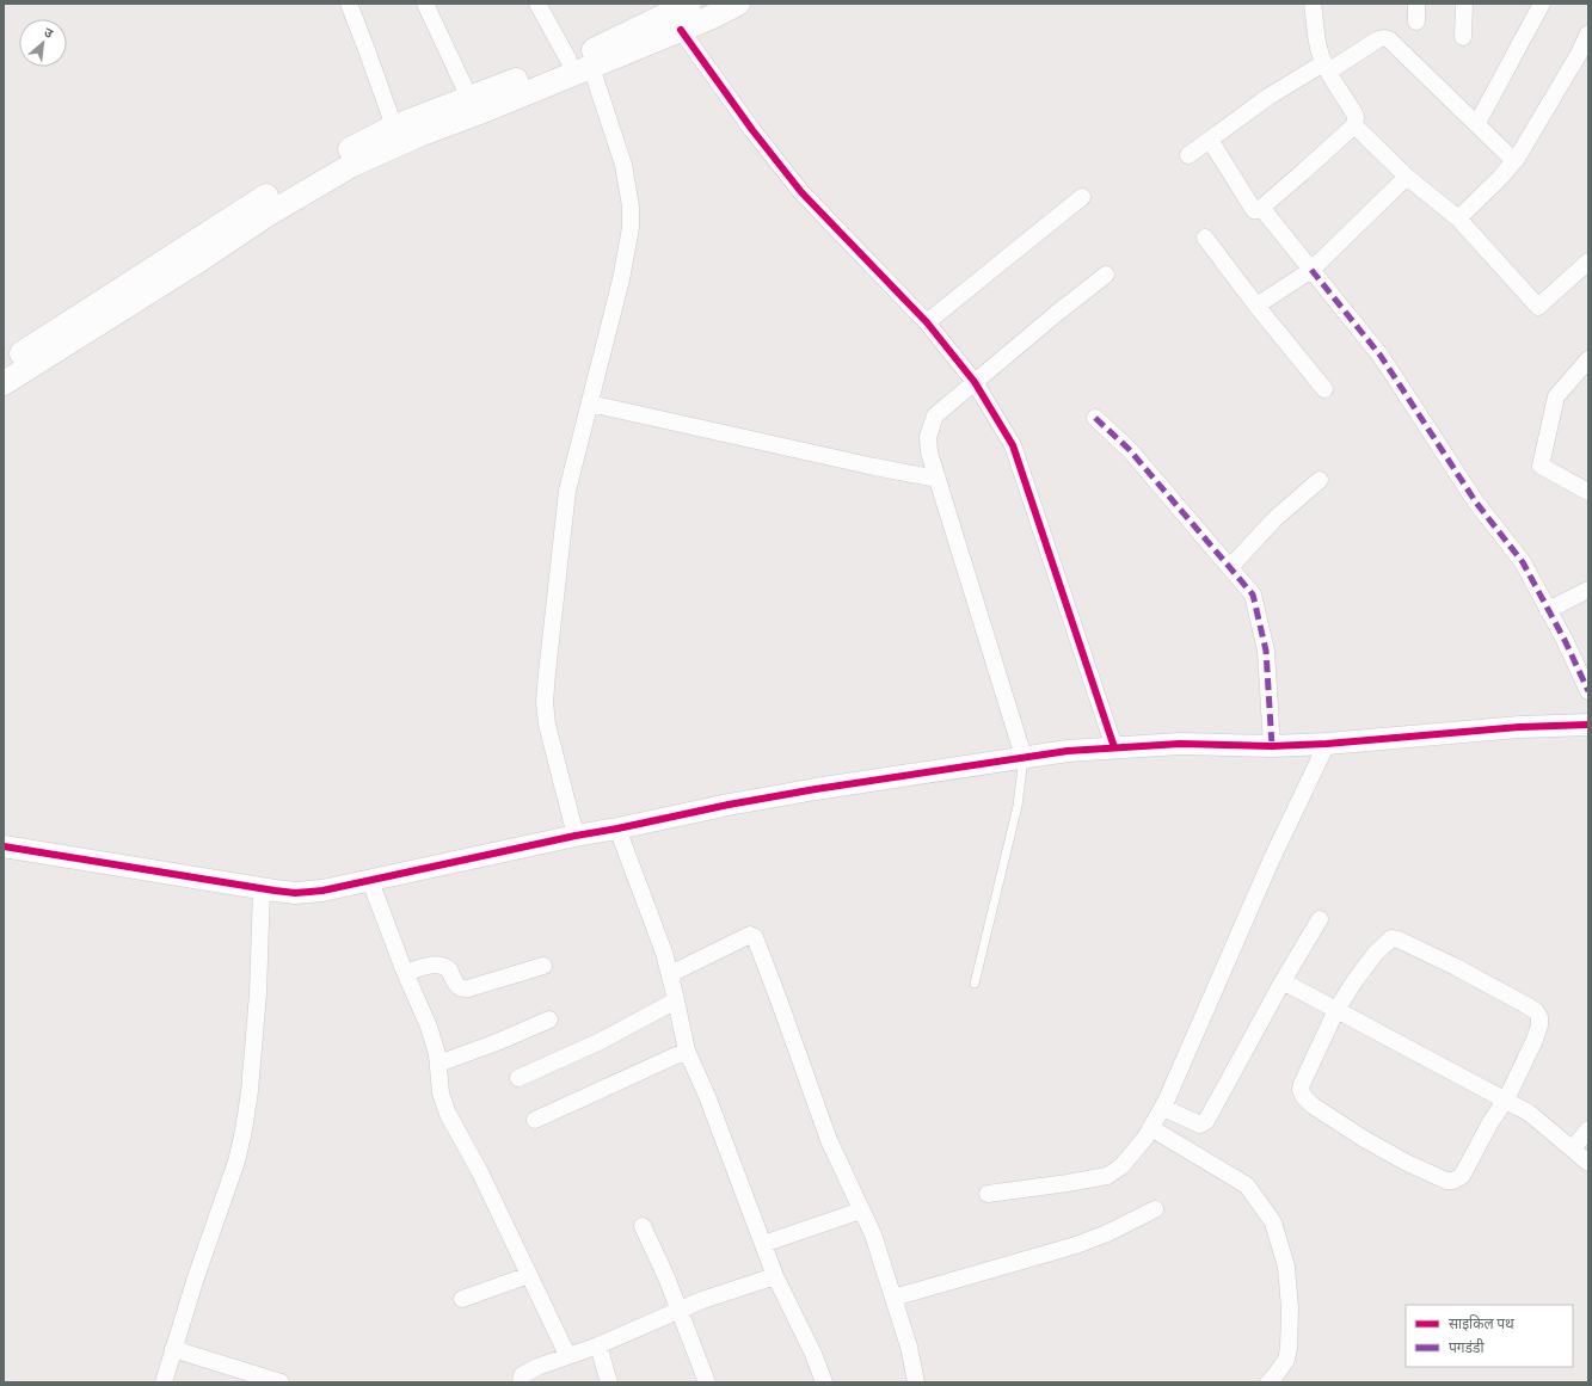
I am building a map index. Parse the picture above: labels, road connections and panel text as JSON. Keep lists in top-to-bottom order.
{
  "legend": ["साइकिल पथ", "पगडंडी"],
  "north": "top right"
}
